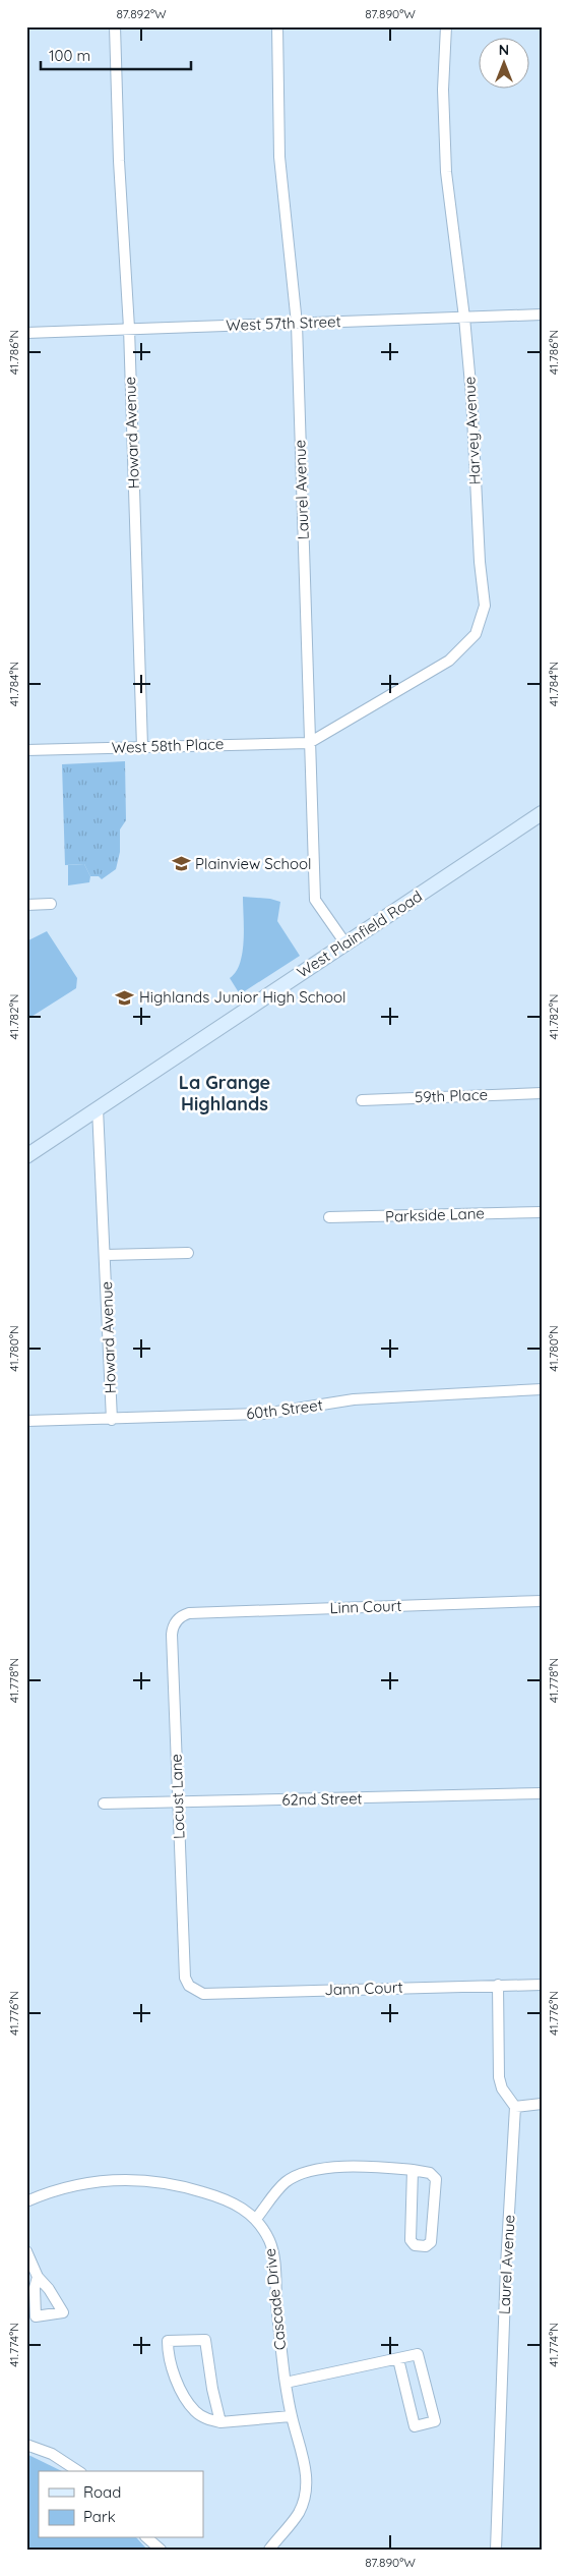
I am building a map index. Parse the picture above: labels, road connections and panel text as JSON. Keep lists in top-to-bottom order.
{
  "streets": {
    "main road": ["West Plainfield Road"],
    "street": [
      "West 57th Street",
      "Harvey Avenue",
      "Howard Avenue",
      "Laurel Avenue",
      "West 58th Place",
      "59th Place",
      "Parkside Lane",
      "60th Street",
      "Linn Court",
      "Locust Lane",
      "62nd Street",
      "Jann Court",
      "Cascade Drive"
    ]
  },
  "crossings": [
    ["West 57th Street", "Harvey Avenue"],
    ["West 57th Street", "Howard Avenue"],
    ["West 57th Street", "Laurel Avenue"],
    ["Harvey Avenue", "Laurel Avenue"],
    ["Harvey Avenue", "West 58th Place"],
    ["Howard Avenue", "West 58th Place"],
    ["Howard Avenue", "West Plainfield Road"],
    ["Howard Avenue", "60th Street"],
    ["Laurel Avenue", "West 58th Place"],
    ["Laurel Avenue", "West Plainfield Road"],
    ["Linn Court", "Locust Lane"],
    ["Locust Lane", "62nd Street"],
    ["Locust Lane", "Jann Court"]
  ],
  "districts": ["La Grange Highlands"],
  "places": {
    "school or university": ["Plainview School", "Highlands Junior High School"]
  },
  "legend": ["Road", "Park"],
  "scale_bar": "100 m",
  "north": "top",
  "coordinates": [
    "87.892°W",
    "87.890°W",
    "41.786°N",
    "41.784°N",
    "41.782°N",
    "41.780°N",
    "41.778°N",
    "41.776°N",
    "41.774°N"
  ]
}
